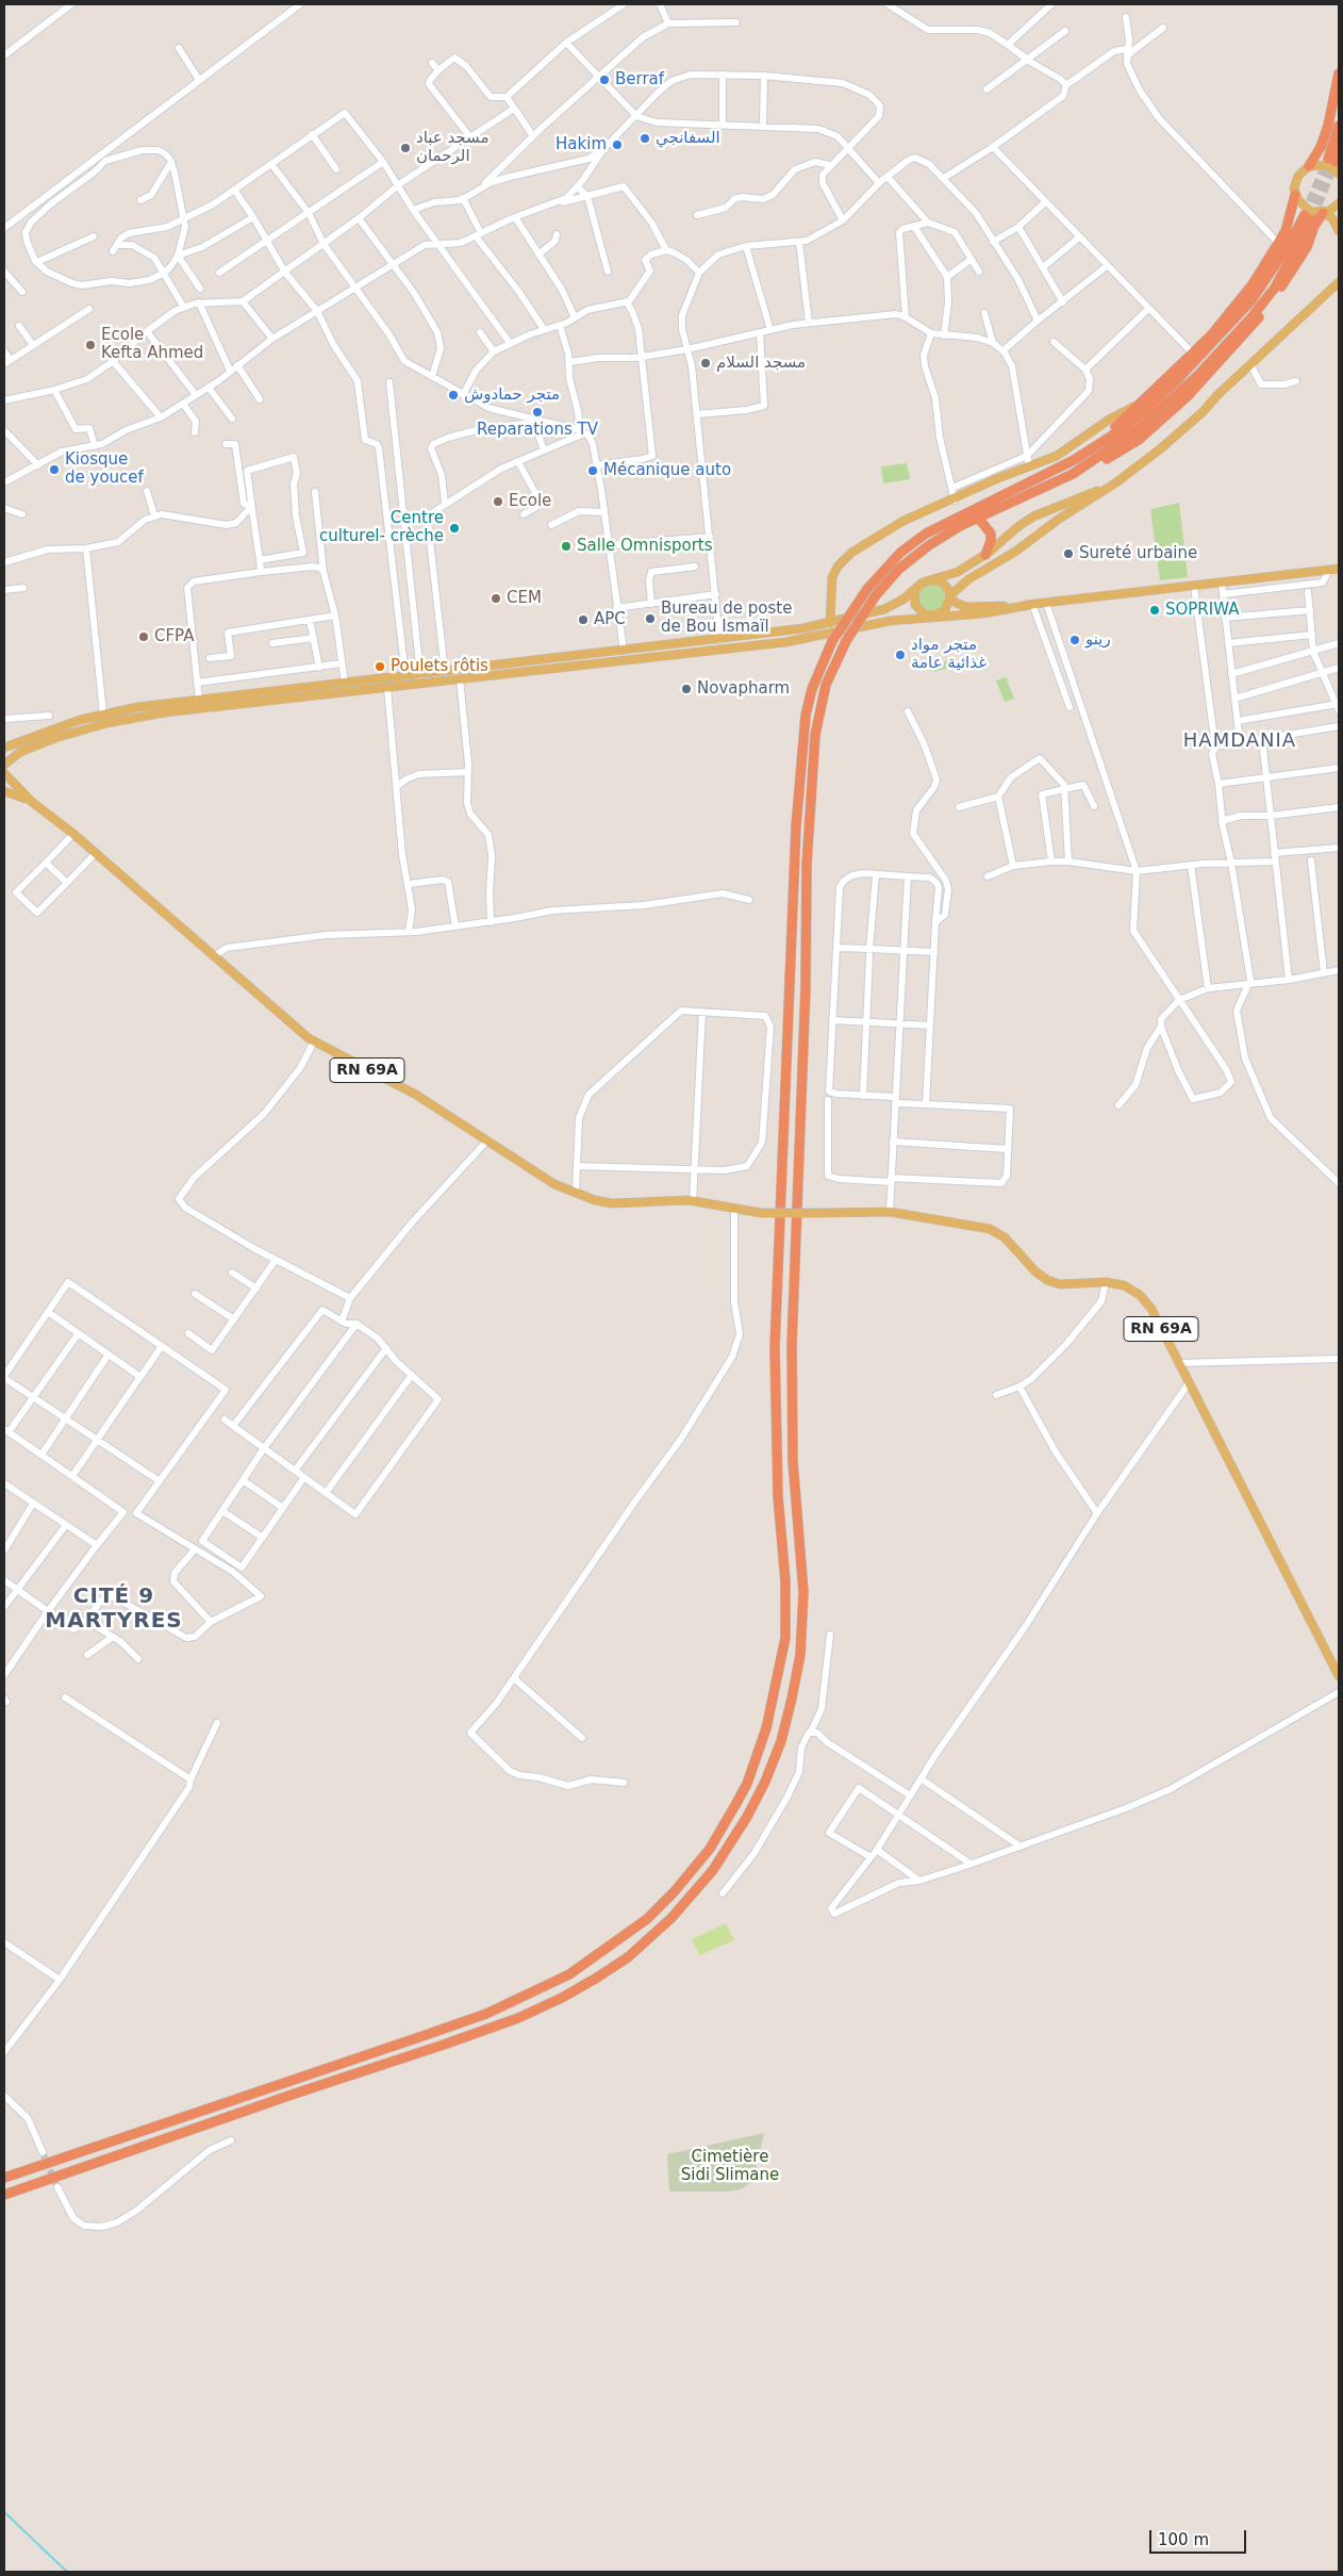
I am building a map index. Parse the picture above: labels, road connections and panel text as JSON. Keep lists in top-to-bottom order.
{
  "streets": {
    "main road": ["RN 69A"]
  },
  "districts": ["HAMDANIA", "CITÉ 9 MARTYRES"],
  "parks": ["Cimetière Sidi Slimane"],
  "places": [
    "Berraf",
    "السفانجي",
    "Hakim",
    "مسجد عباد الرحمان",
    "Ecole Kefta Ahmed",
    "مسجد السلام",
    "متجر حمادوش",
    "Reparations TV",
    "Kiosque de youcef",
    "Mécanique auto",
    "Ecole",
    "Centre culturel- crèche",
    "Salle Omnisports",
    "Sureté urbaine",
    "CEM",
    "SOPRIWA",
    "Bureau de poste de Bou Ismaïl",
    "APC",
    "CFPA",
    "رينو",
    "متجر مواد غذائية عامة",
    "Poulets rôtis",
    "Novapharm"
  ],
  "scale_bar": "100 m"
}
